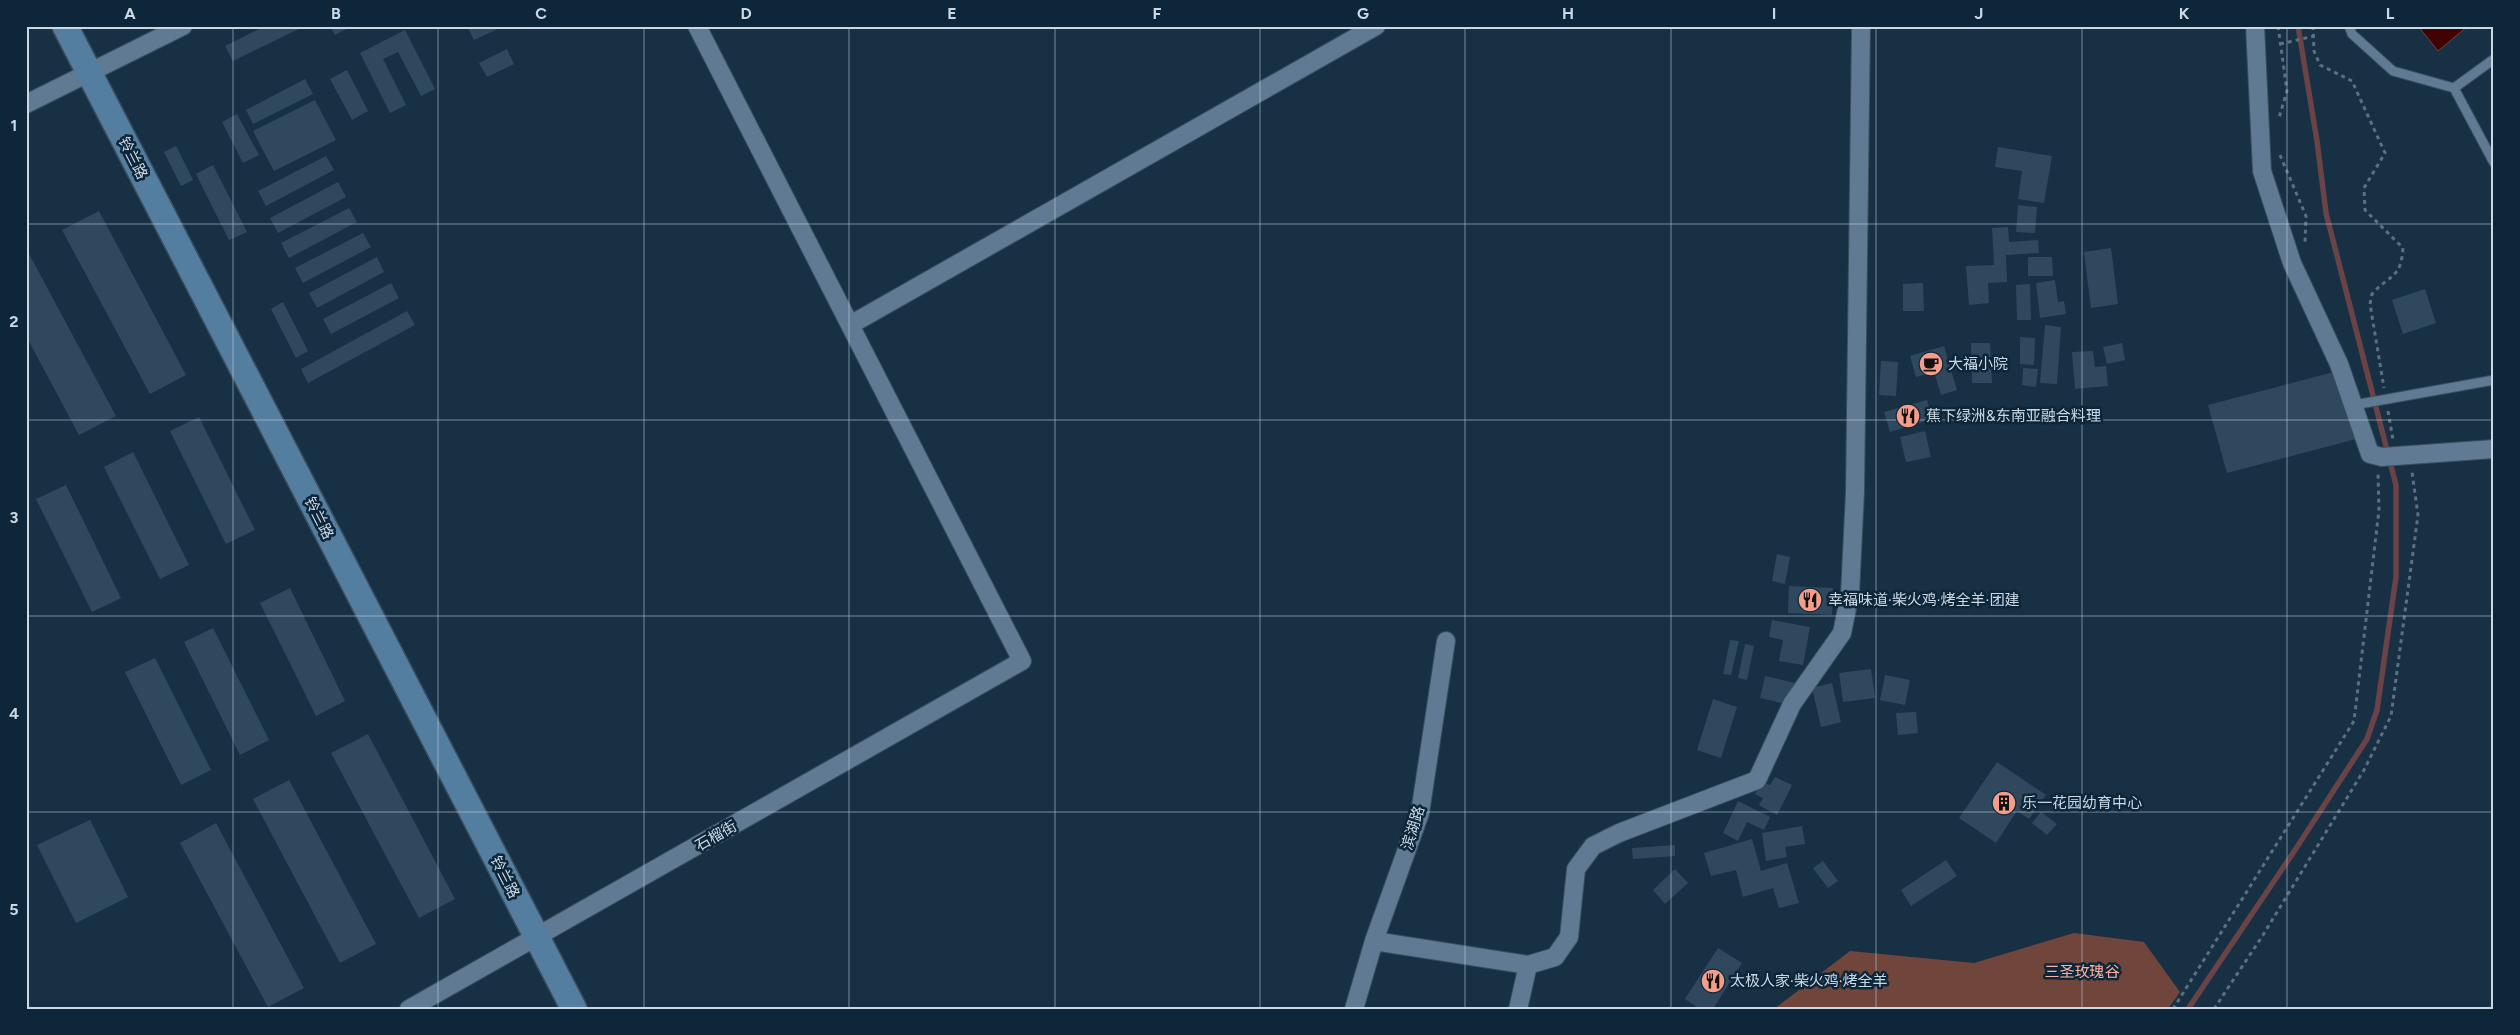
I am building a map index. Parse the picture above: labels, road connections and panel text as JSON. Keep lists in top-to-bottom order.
{
  "streets": {
    "street": ["铃兰路", "滨湖路", "石榴街"]
  },
  "crossings": [
    ["铃兰路", "石榴街"]
  ],
  "parks": ["三圣玫瑰谷"],
  "places": {
    "cafe": ["大福小院"],
    "restaurant": ["蕉下绿洲&东南亚融合料理", "幸福味道·柴火鸡·烤全羊·团建", "太极人家·柴火鸡·烤全羊"],
    "building": ["乐一花园幼育中心"]
  },
  "grid": {
    "columns": [
      "A",
      "B",
      "C",
      "D",
      "E",
      "F",
      "G",
      "H",
      "I",
      "J",
      "K",
      "L"
    ],
    "rows": [
      "1",
      "2",
      "3",
      "4",
      "5"
    ]
  }
}
